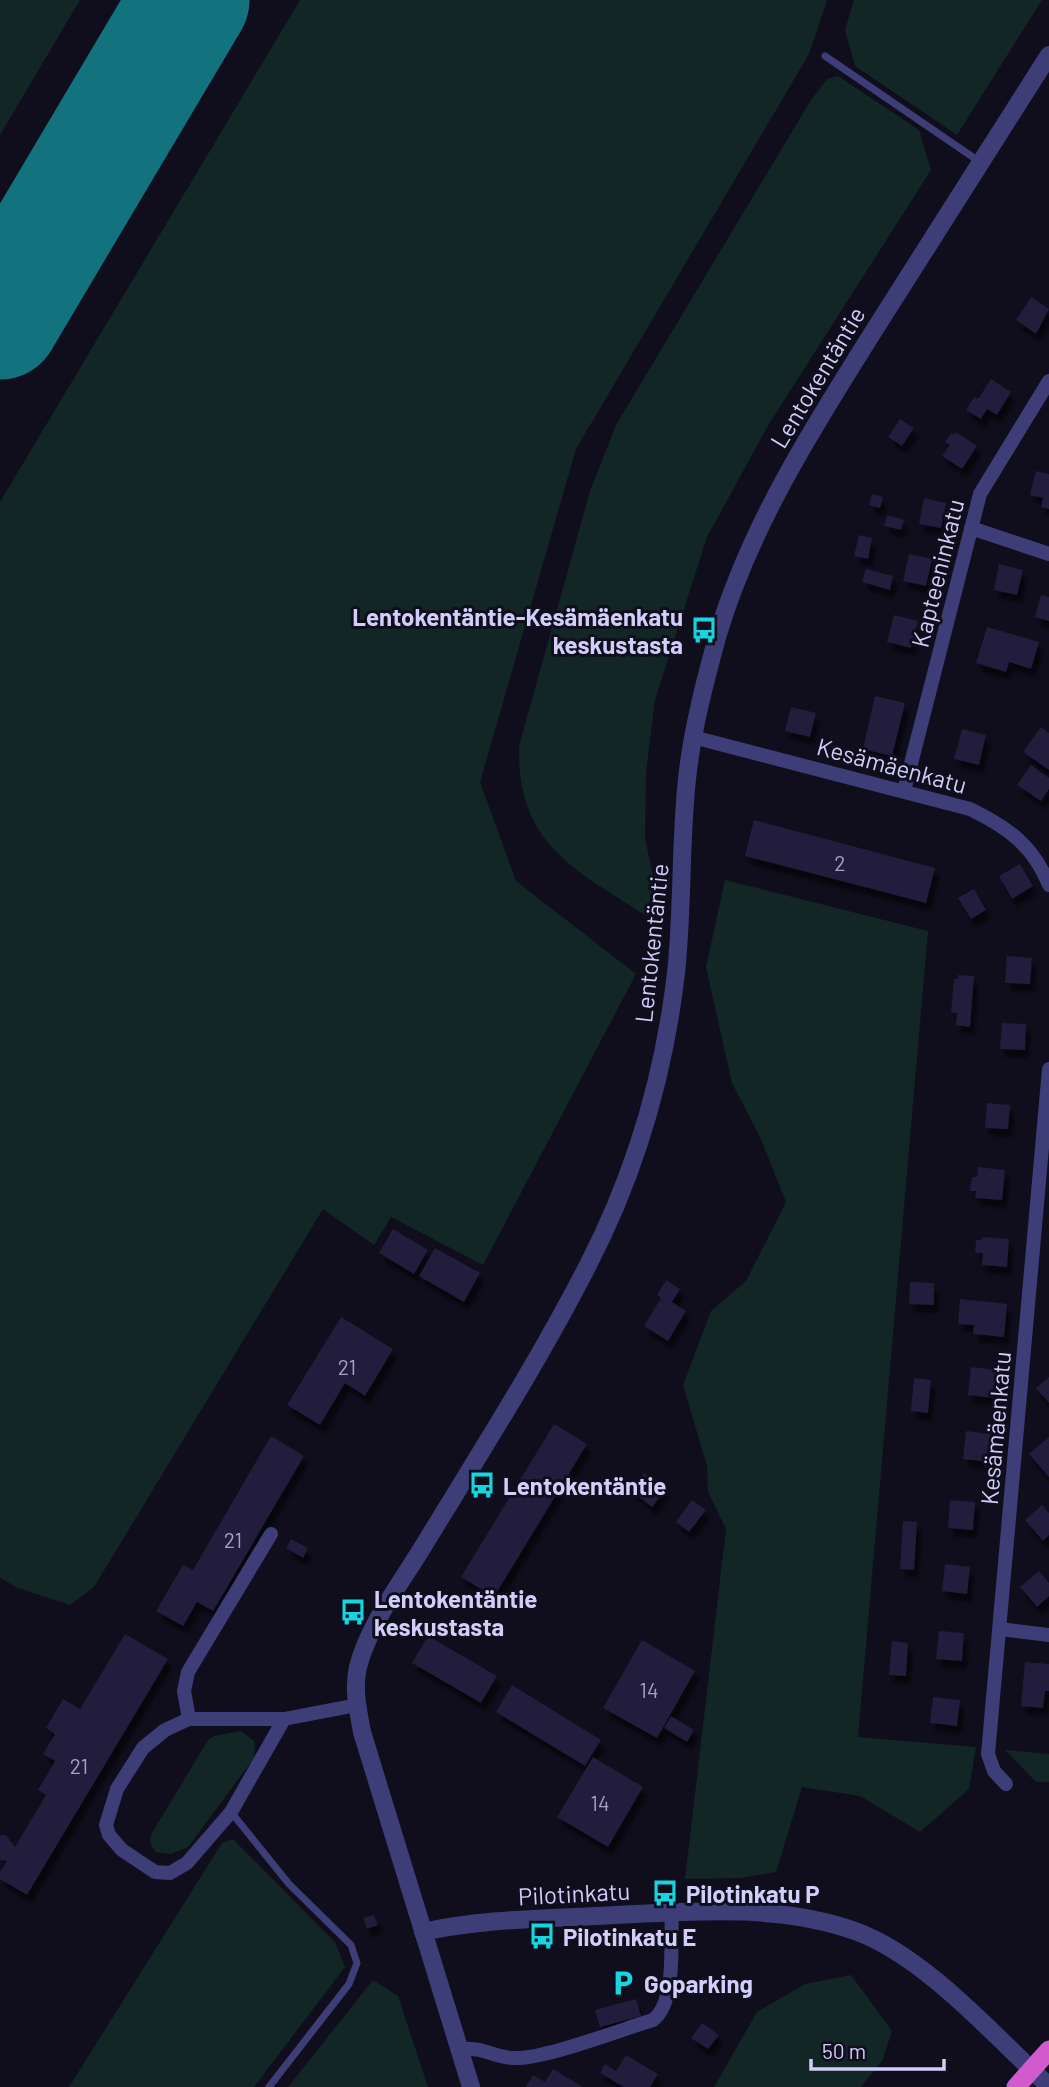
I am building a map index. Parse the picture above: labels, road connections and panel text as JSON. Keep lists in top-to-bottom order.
{
  "streets": {
    "street": [
      "Lentokentäntie",
      "Kapteeninkatu",
      "Kesämäenkatu",
      "Pilotinkatu"
    ]
  },
  "crossings": [
    ["Lentokentäntie", "Kesämäenkatu"],
    ["Lentokentäntie", "Pilotinkatu"],
    ["Kapteeninkatu", "Kesämäenkatu"]
  ],
  "places": {
    "bus stop": [
      "Lentokentäntie-Kesämäenkatu keskustasta",
      "Lentokentäntie",
      "Lentokentäntie keskustasta",
      "Pilotinkatu P",
      "Pilotinkatu E"
    ],
    "parking": ["Goparking"]
  },
  "house_numbers": [
    "2",
    "21",
    "21",
    "14",
    "21",
    "14"
  ],
  "scale_bar": "50 m"
}
